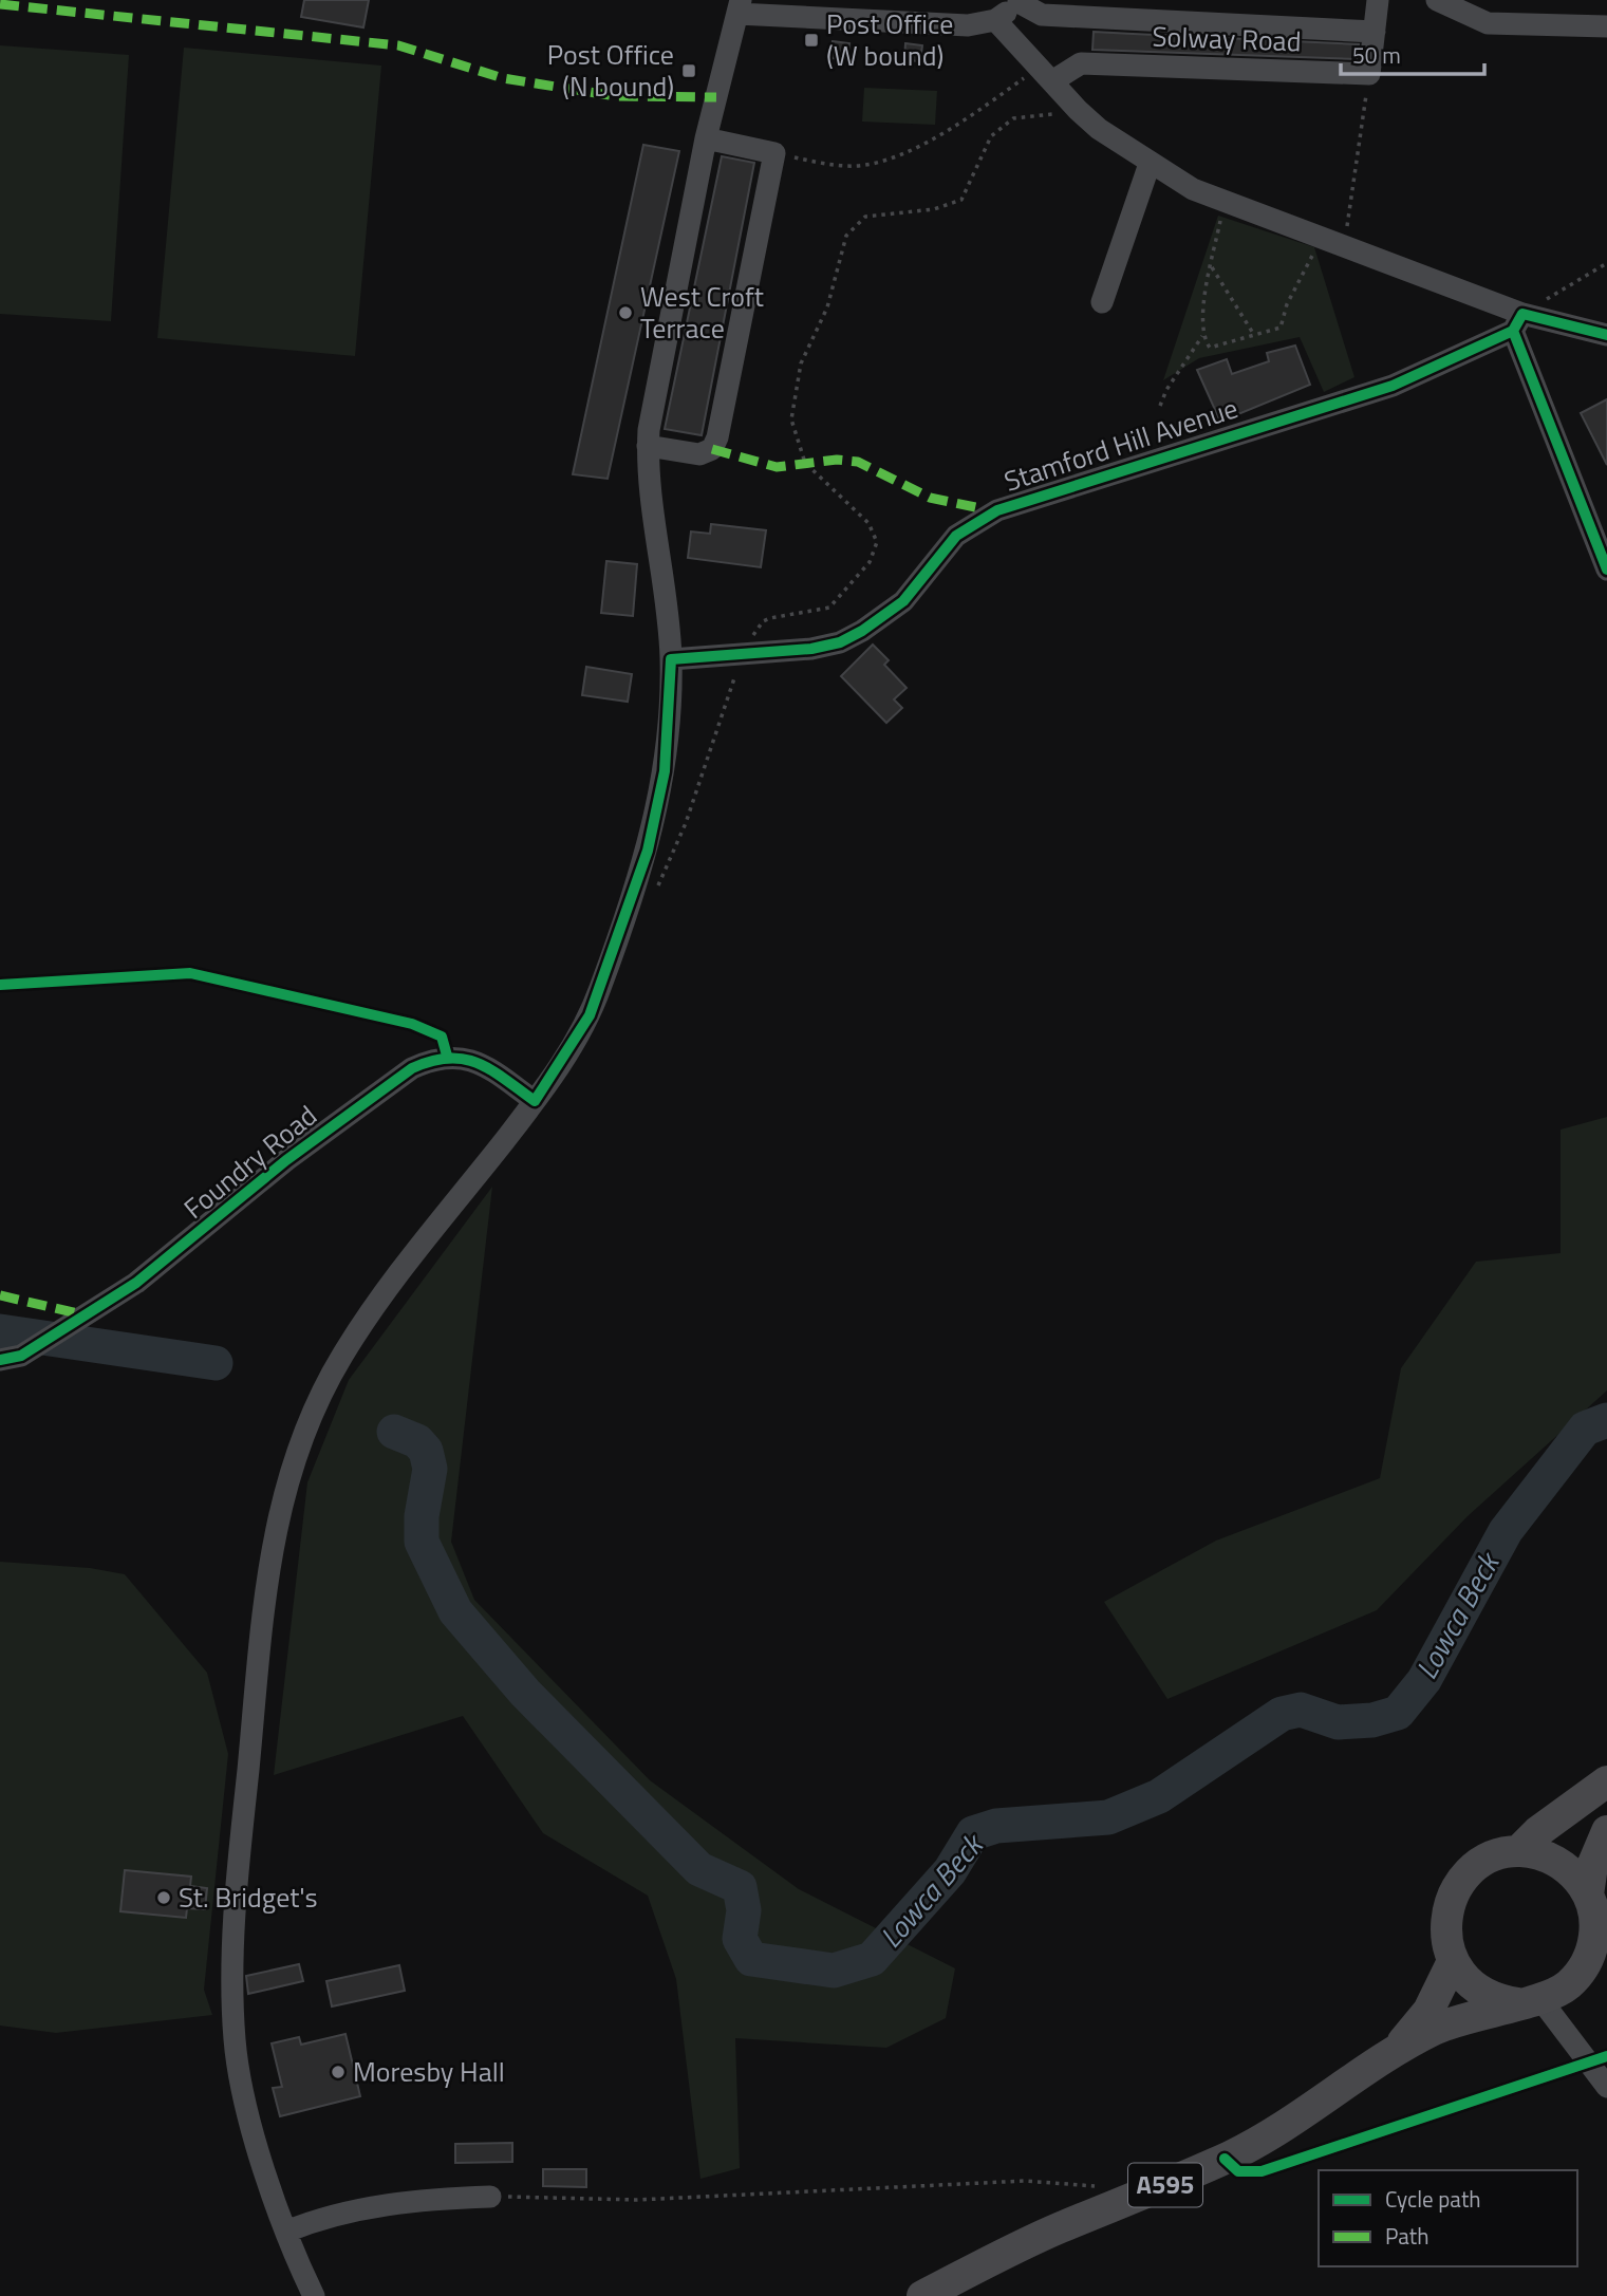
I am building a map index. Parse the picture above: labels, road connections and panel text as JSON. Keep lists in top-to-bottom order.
{
  "streets": {
    "highway": ["A595"],
    "street": ["Solway Road", "Stamford Hill Avenue", "Foundry Road"]
  },
  "water": ["Lowca Beck"],
  "places": {
    "transit": ["Post Office (W bound)", "Post Office (N bound)"],
    "other": ["West Croft Terrace", "St. Bridget's", "Moresby Hall"]
  },
  "legend": ["Cycle path", "Path"],
  "scale_bar": "50 m"
}
